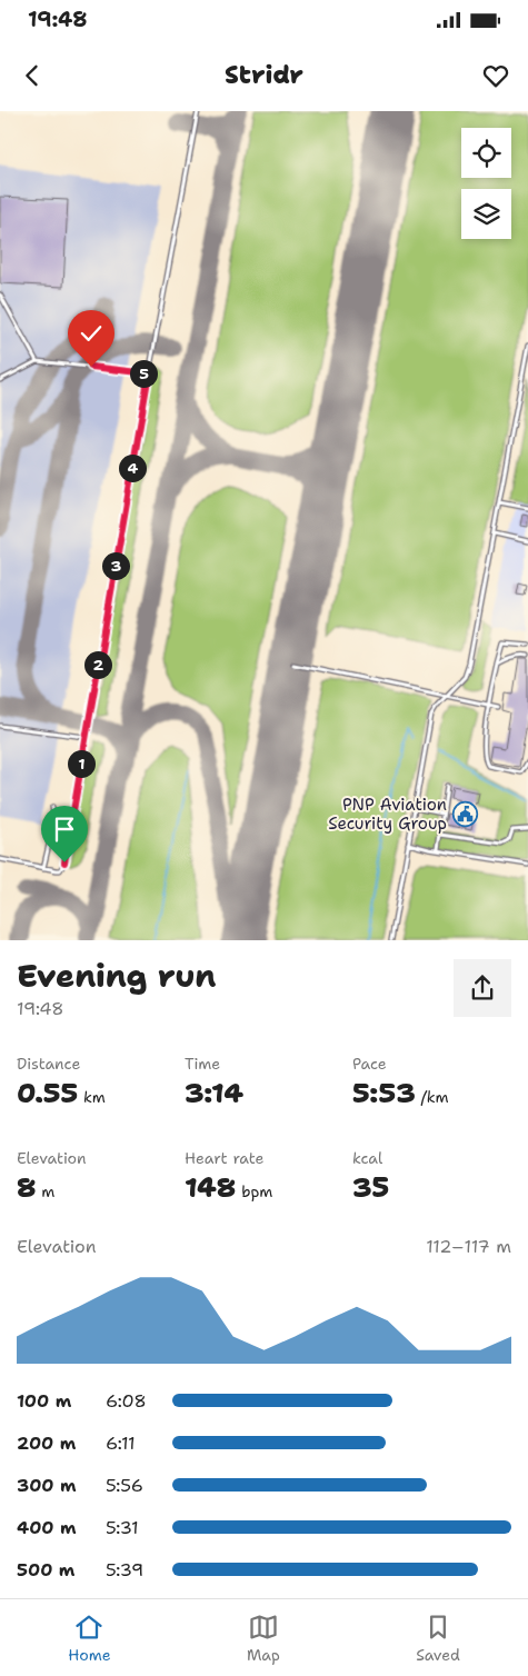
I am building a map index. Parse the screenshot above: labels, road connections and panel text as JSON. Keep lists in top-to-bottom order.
{
  "places": {
    "public building": ["PNP Aviation Security Group"]
  },
  "page": {
    "status": "19:48",
    "header": "Stridr",
    "pins": [
      "5",
      "4",
      "3",
      "2",
      "1"
    ],
    "heading": ["Evening run", "19:48"],
    "stats": [
      ["Distance", "0.55 km"],
      ["Time", "3:14"],
      ["Pace", "5:53 /km"],
      ["Elevation", "8 m"],
      ["Heart rate", "148 bpm"],
      ["kcal", "35"]
    ],
    "chart": ["Elevation", "112–117 m"],
    "list": [
      {
        "name": "100 m",
        "note": "6:08"
      },
      {
        "name": "200 m",
        "note": "6:11"
      },
      {
        "name": "300 m",
        "note": "5:56"
      },
      {
        "name": "400 m",
        "note": "5:31"
      },
      {
        "name": "500 m",
        "note": "5:39"
      }
    ],
    "tabs": ["Home", "Map", "Saved"]
  }
}
